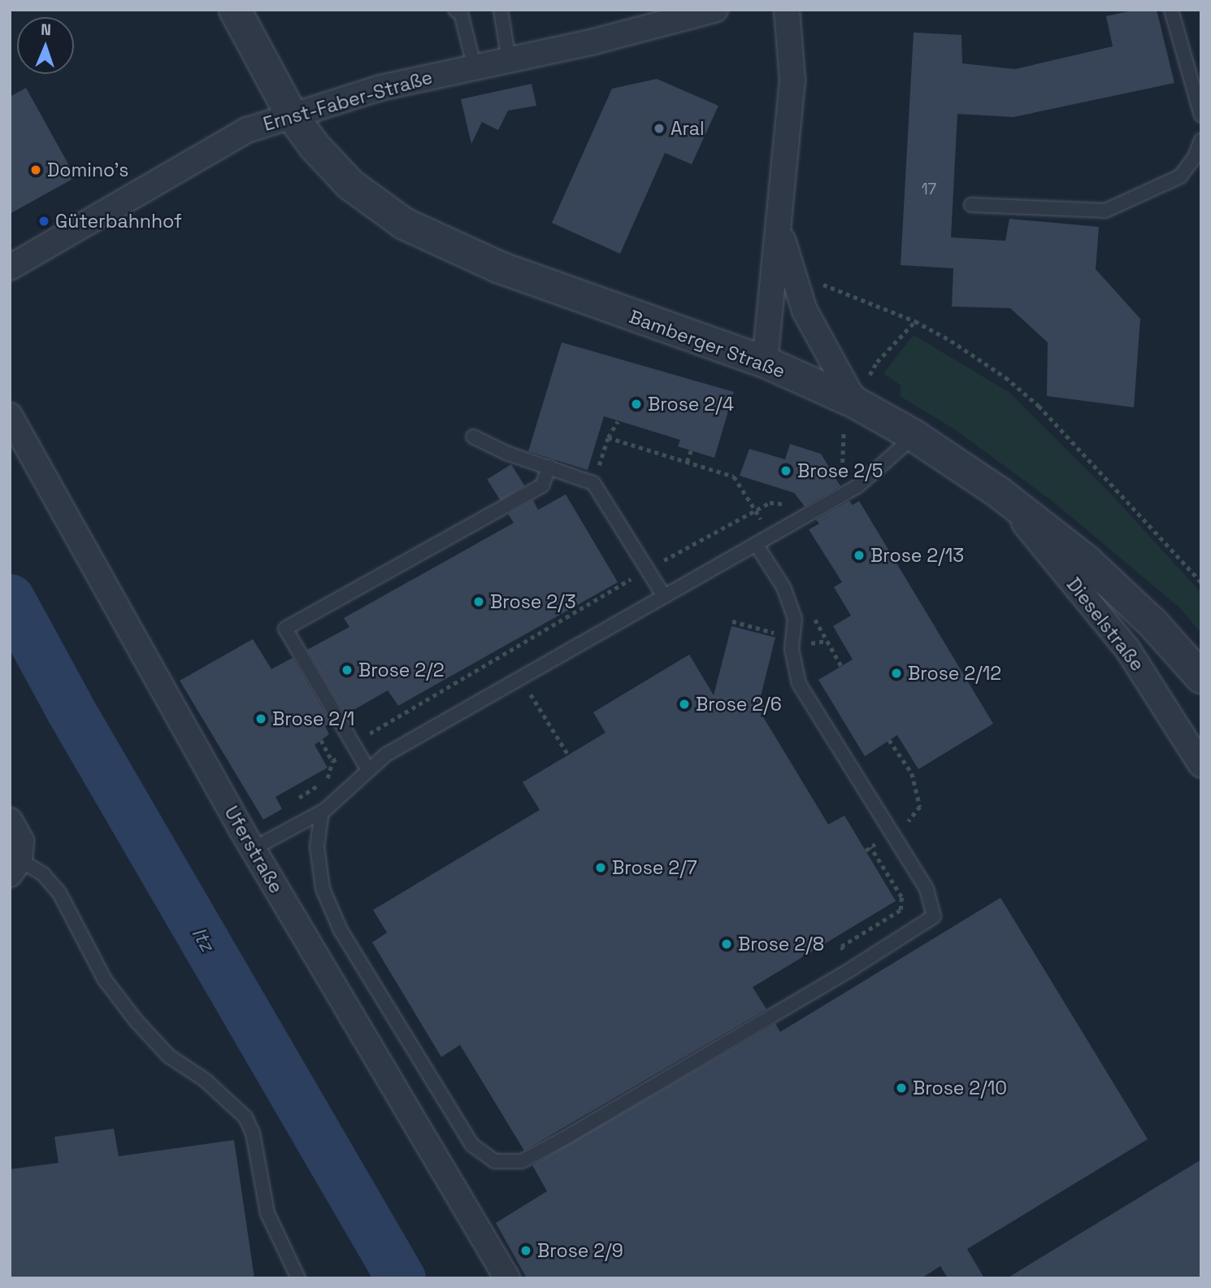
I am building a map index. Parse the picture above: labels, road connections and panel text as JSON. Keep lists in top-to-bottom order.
{
  "streets": {
    "street": [
      "Ernst-Faber-Straße",
      "Bamberger Straße",
      "Dieselstraße",
      "Uferstraße"
    ]
  },
  "crossings": [
    ["Ernst-Faber-Straße", "Bamberger Straße"],
    ["Bamberger Straße", "Dieselstraße"]
  ],
  "water": ["Itz"],
  "places": [
    "Aral",
    "Domino's",
    "Güterbahnhof",
    "Brose 2/4",
    "Brose 2/5",
    "Brose 2/13",
    "Brose 2/3",
    "Brose 2/2",
    "Brose 2/12",
    "Brose 2/6",
    "Brose 2/1",
    "Brose 2/7",
    "Brose 2/8",
    "Brose 2/10",
    "Brose 2/9"
  ],
  "house_numbers": ["17"],
  "north": "top"
}
